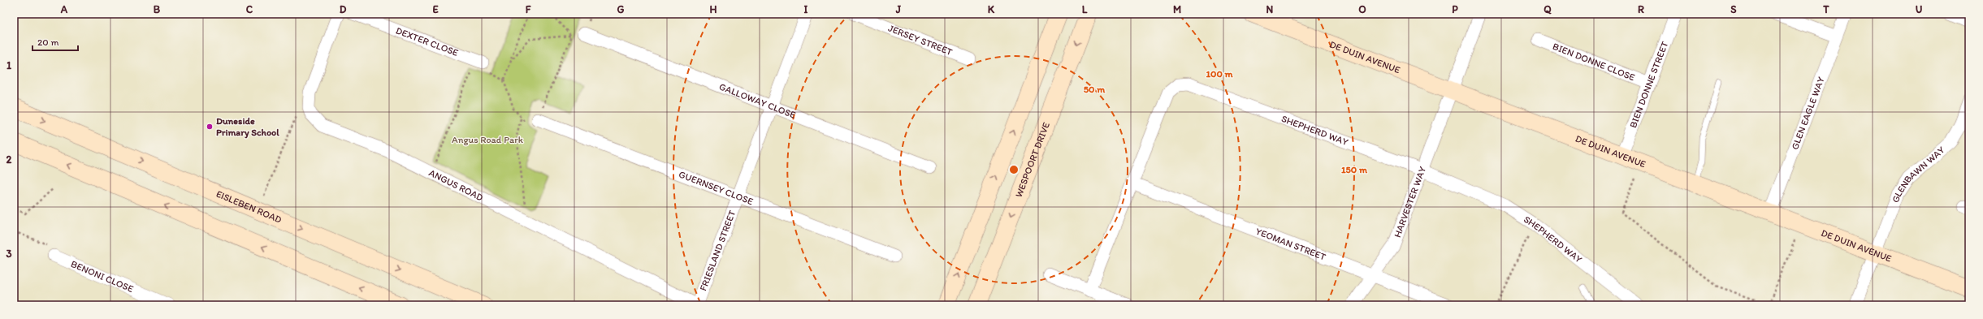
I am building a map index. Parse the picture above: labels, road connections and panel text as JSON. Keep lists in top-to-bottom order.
{
  "streets": {
    "main road": ["DE DUIN AVENUE", "WESPOORT DRIVE", "EISLEBEN ROAD"],
    "street": [
      "JERSEY STREET",
      "DEXTER CLOSE",
      "BIEN DONNE CLOSE",
      "BIEN DONNE STREET",
      "GALLOWAY CLOSE",
      "GLEN EAGLE WAY",
      "SHEPHERD WAY",
      "GLENBAWN WAY",
      "ANGUS ROAD",
      "GUERNSEY CLOSE",
      "HARVESTER WAY",
      "YEOMAN STREET",
      "FRIESLAND STREET",
      "BENONI CLOSE"
    ]
  },
  "crossings": [
    ["DE DUIN AVENUE", "BIEN DONNE STREET"],
    ["DE DUIN AVENUE", "GLEN EAGLE WAY"],
    ["DE DUIN AVENUE", "GLENBAWN WAY"],
    ["DE DUIN AVENUE", "HARVESTER WAY"],
    ["BIEN DONNE CLOSE", "BIEN DONNE STREET"],
    ["GALLOWAY CLOSE", "FRIESLAND STREET"],
    ["SHEPHERD WAY", "HARVESTER WAY"],
    ["SHEPHERD WAY", "YEOMAN STREET"],
    ["ANGUS ROAD", "FRIESLAND STREET"],
    ["GUERNSEY CLOSE", "FRIESLAND STREET"],
    ["HARVESTER WAY", "YEOMAN STREET"]
  ],
  "parks": ["Angus Road Park"],
  "places": ["Duneside Primary School"],
  "scale_bar": "20 m",
  "grid": {
    "columns": [
      "A",
      "B",
      "C",
      "D",
      "E",
      "F",
      "G",
      "H",
      "I",
      "J",
      "K",
      "L",
      "M",
      "N",
      "O",
      "P",
      "Q",
      "R",
      "S",
      "T",
      "U"
    ],
    "rows": ["1", "2", "3"]
  },
  "rings": ["100 m", "50 m", "150 m"]
}
